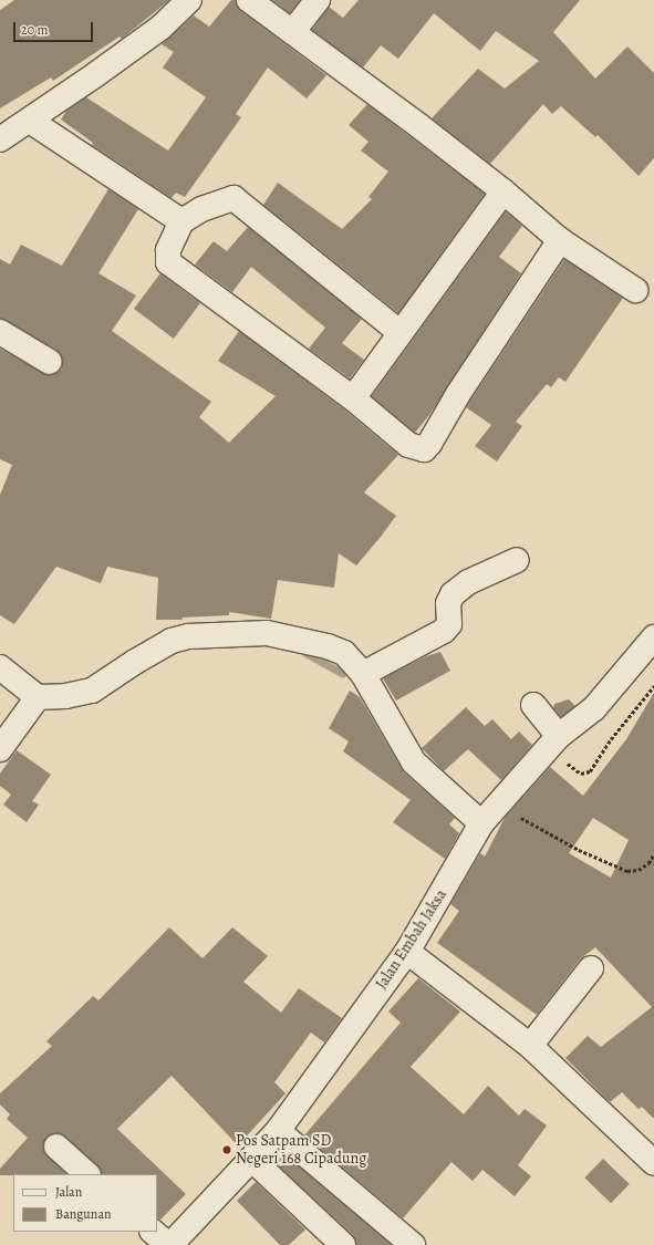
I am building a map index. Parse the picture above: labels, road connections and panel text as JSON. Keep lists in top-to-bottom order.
{
  "streets": {
    "street": ["Jalan Embah Jaksa"]
  },
  "places": ["Pos Satpam SD Negeri 168 Cipadung"],
  "legend": ["Jalan", "Bangunan"],
  "scale_bar": "20 m"
}
